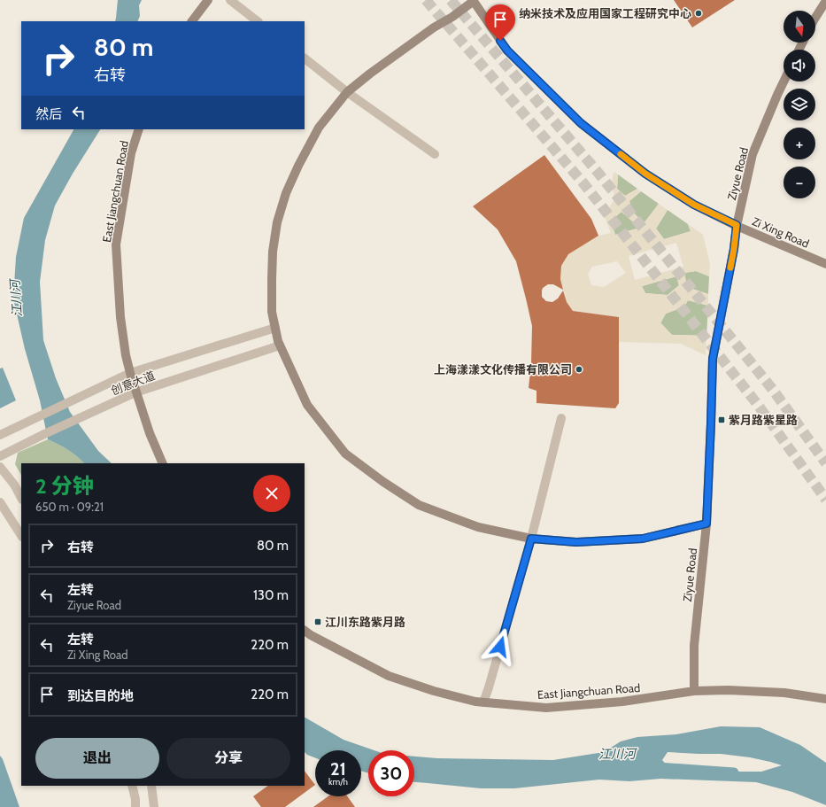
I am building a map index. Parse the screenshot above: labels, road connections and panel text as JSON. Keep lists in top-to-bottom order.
{
  "streets": {
    "street": [
      "Ziyue Road",
      "East Jiangchuan Road",
      "Zi Xing Road",
      "创意大道"
    ]
  },
  "crossings": [
    ["Ziyue Road", "East Jiangchuan Road"],
    ["Ziyue Road", "Zi Xing Road"],
    ["East Jiangchuan Road", "创意大道"]
  ],
  "water": ["江川河"],
  "places": {
    "other": ["纳米技术及应用国家工程研究中心", "上海漾漾文化传播有限公司"],
    "transit": ["紫月路紫星路", "江川东路紫月路"]
  },
  "north": "bottom",
  "page": {
    "map_buttons": ["+", "−"],
    "turn": ["80 m", "右转"],
    "then": "然后",
    "heading": ["2 分钟", "650 m · 09:21"],
    "list": [
      {
        "name": "右转",
        "value": "80 m"
      },
      {
        "name": "左转",
        "note": "Ziyue Road",
        "value": "130 m"
      },
      {
        "name": "左转",
        "note": "Zi Xing Road",
        "value": "220 m"
      },
      {
        "name": "到达目的地",
        "value": "220 m"
      }
    ],
    "buttons": ["退出", "分享"],
    "speed": "21 km/h",
    "limit": "30"
  }
}
